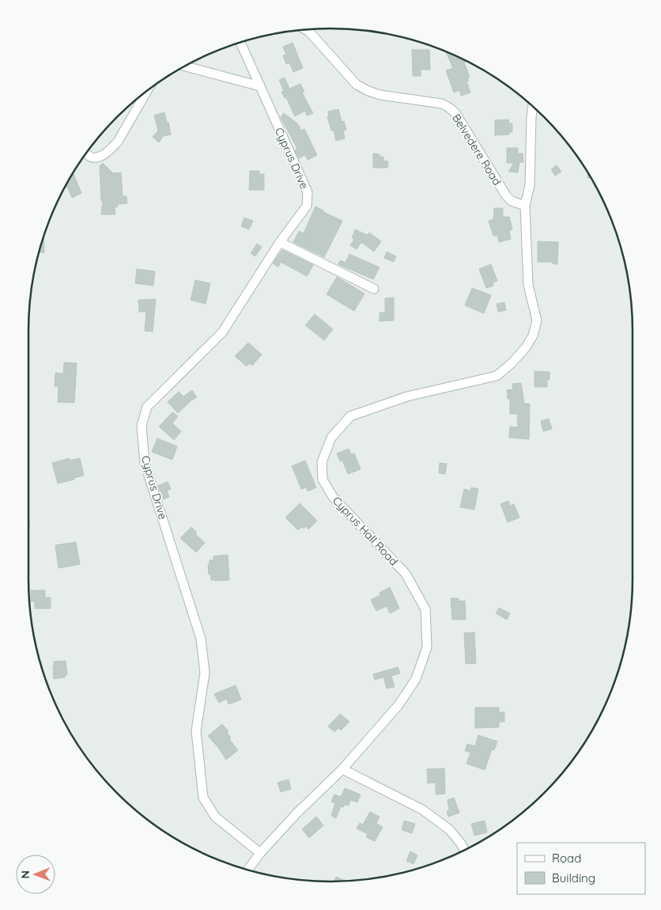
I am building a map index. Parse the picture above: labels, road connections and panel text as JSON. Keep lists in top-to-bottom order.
{
  "streets": {
    "street": ["Belvedere Road", "Cyprus Drive", "Cyprus Hall Road"]
  },
  "crossings": [
    ["Belvedere Road", "Cyprus Hall Road"],
    ["Cyprus Drive", "Cyprus Hall Road"]
  ],
  "legend": ["Road", "Building"],
  "north": "left"
}
